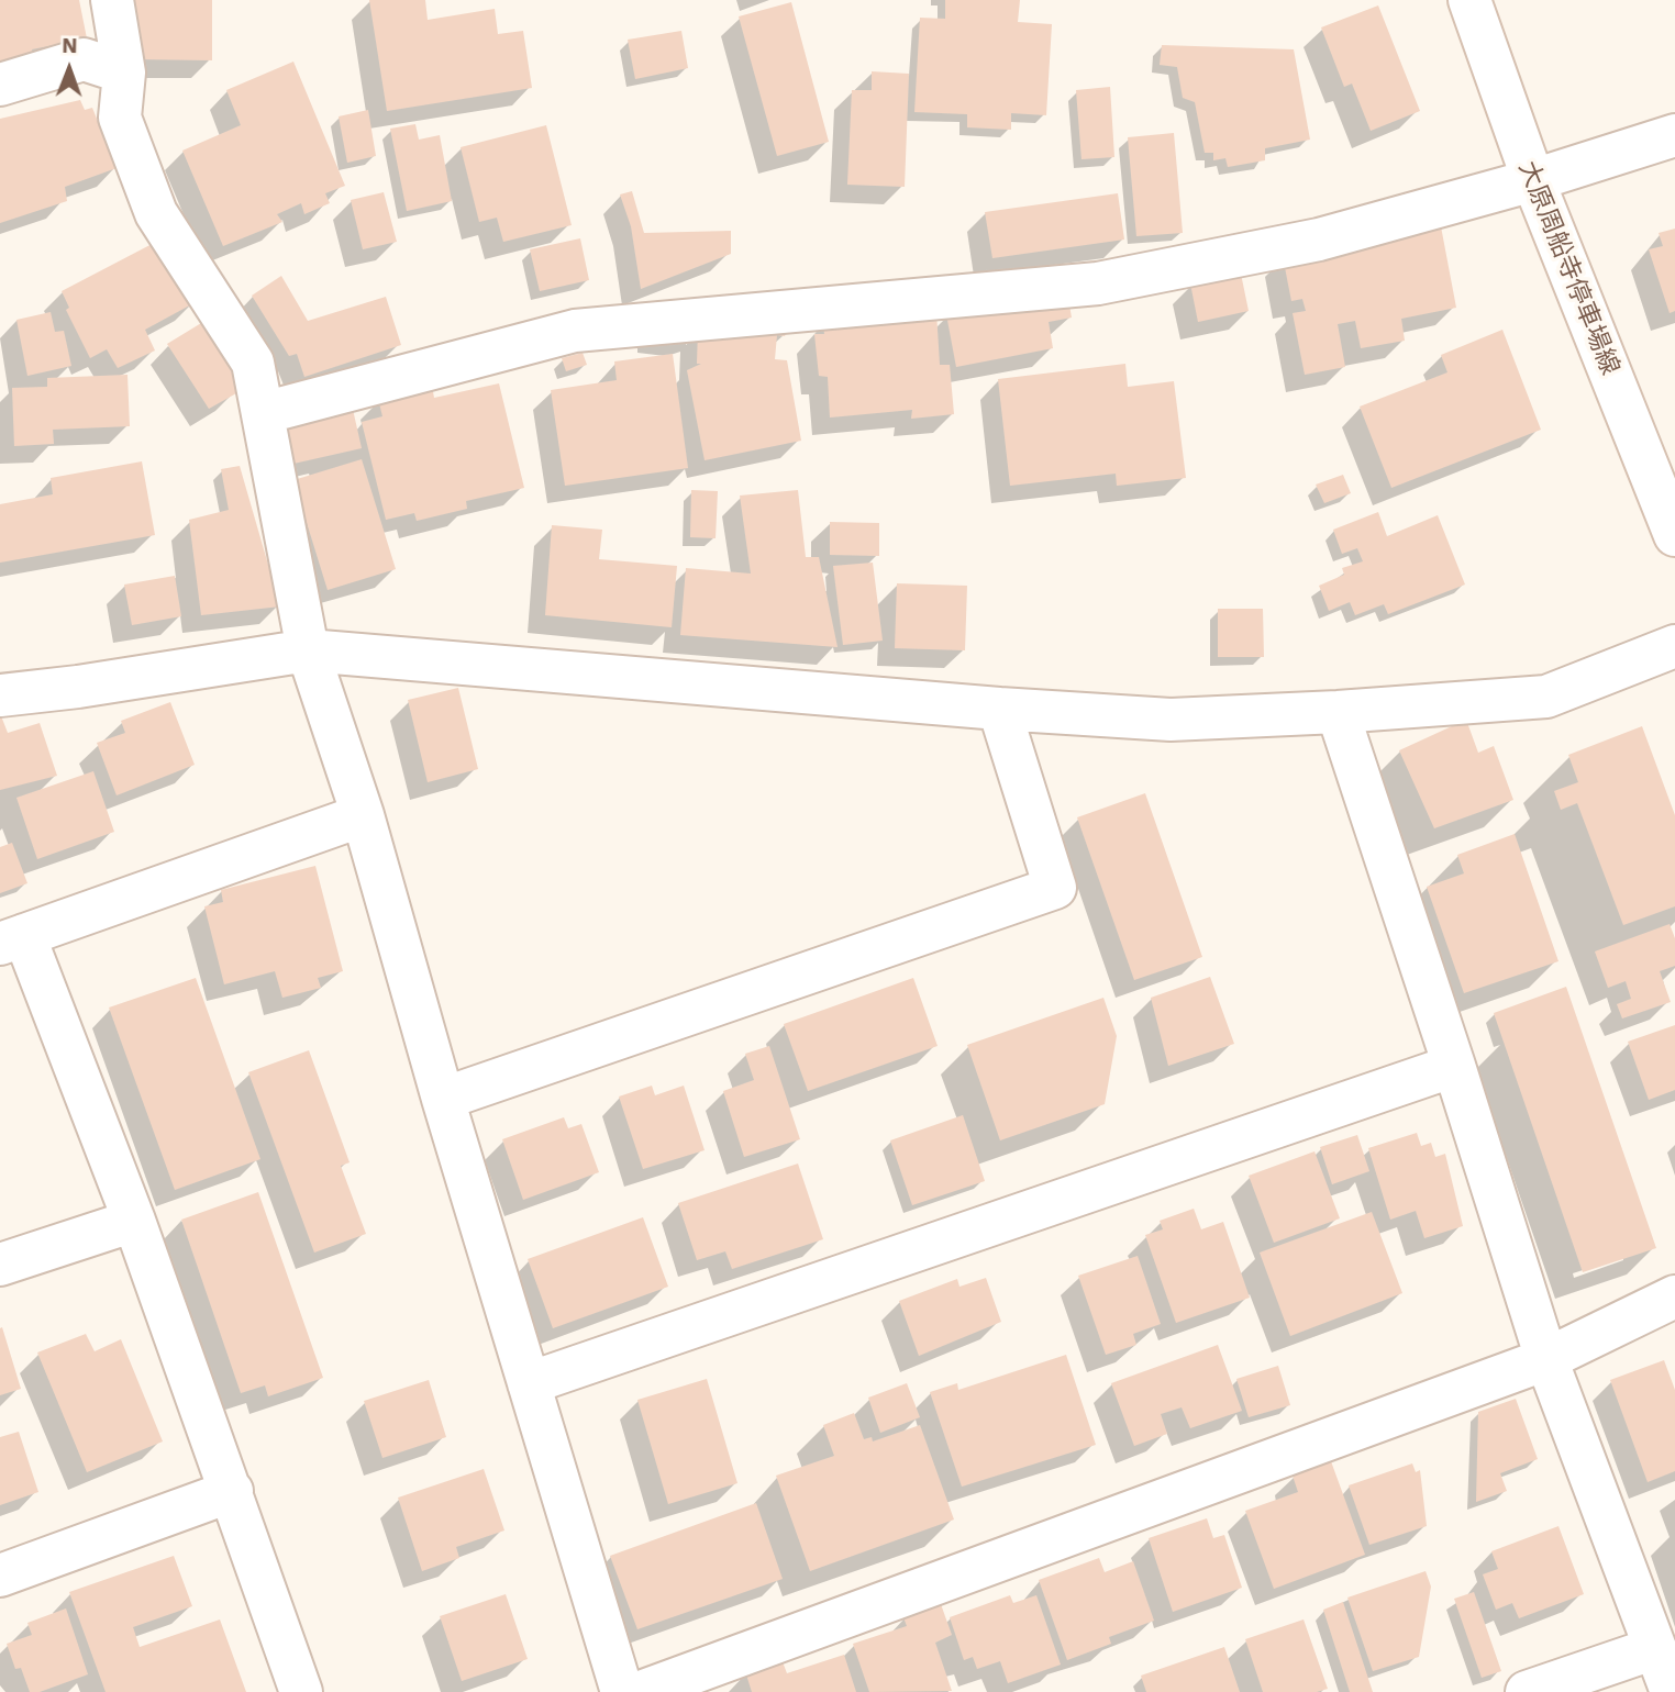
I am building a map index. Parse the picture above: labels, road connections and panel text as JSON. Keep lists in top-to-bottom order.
{
  "streets": {
    "street": ["大原周船寺停車場線"]
  },
  "north": "top"
}
